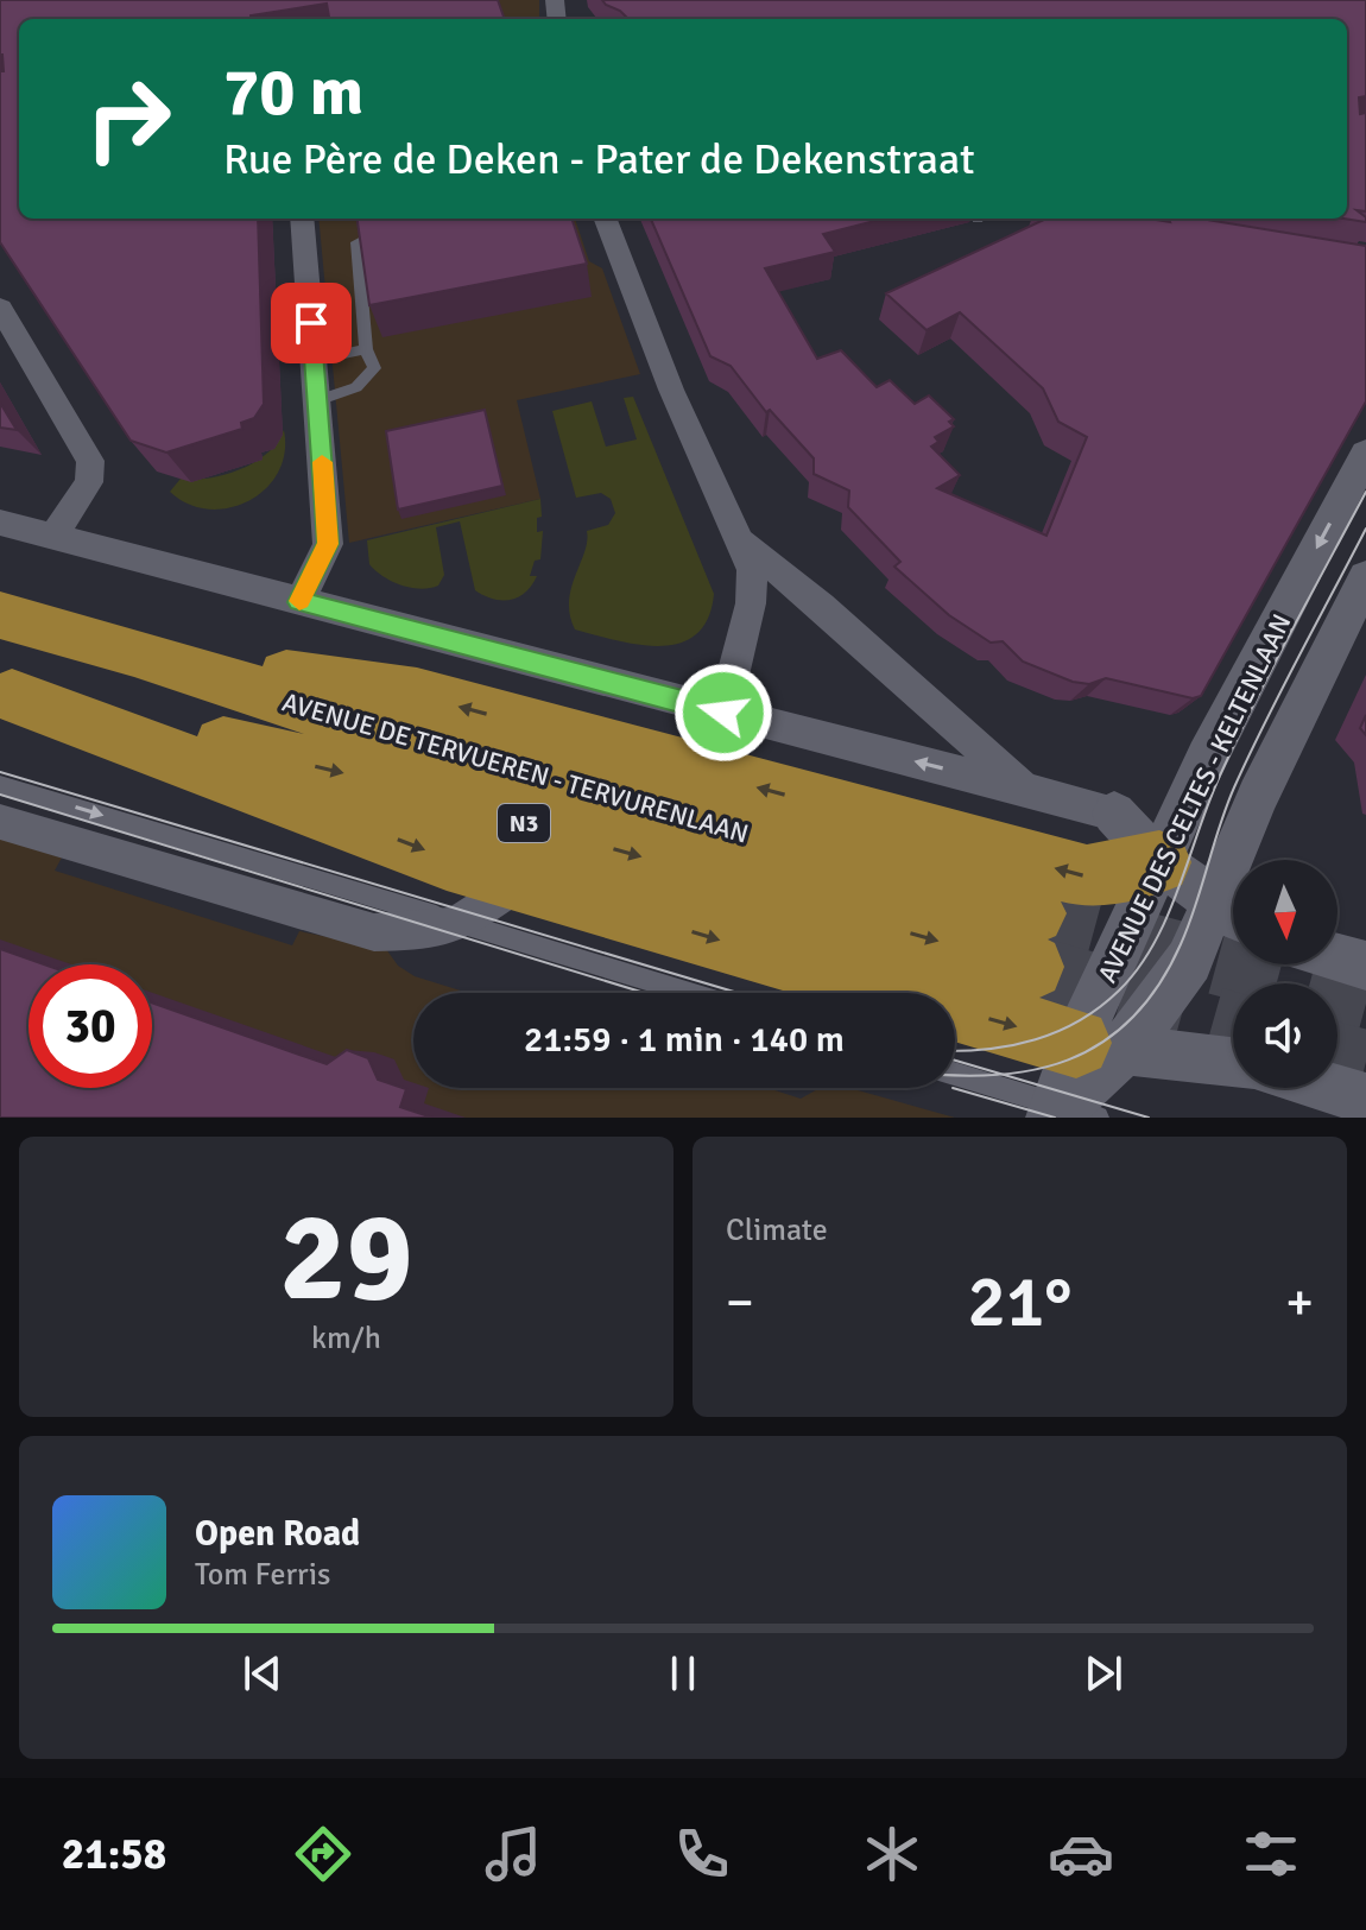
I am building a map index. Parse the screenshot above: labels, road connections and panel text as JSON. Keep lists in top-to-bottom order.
{
  "streets": {
    "highway": ["AVENUE DE TERVUEREN - TERVURENLAAN", "N3"],
    "street": ["AVENUE DES CELTES - KELTENLAAN"]
  },
  "north": "bottom",
  "page": {
    "turn": ["70 m", "Rue Père de Deken - Pater de Dekenstraat"],
    "limit": "30",
    "trip": "21:59 · 1 min · 140 m",
    "tile": [
      ["29", "km/h"],
      "Climate"
    ],
    "heat": ["−", "21°", "+"],
    "song": ["Open Road", "Tom Ferris"],
    "tabs": "21:58"
  }
}
